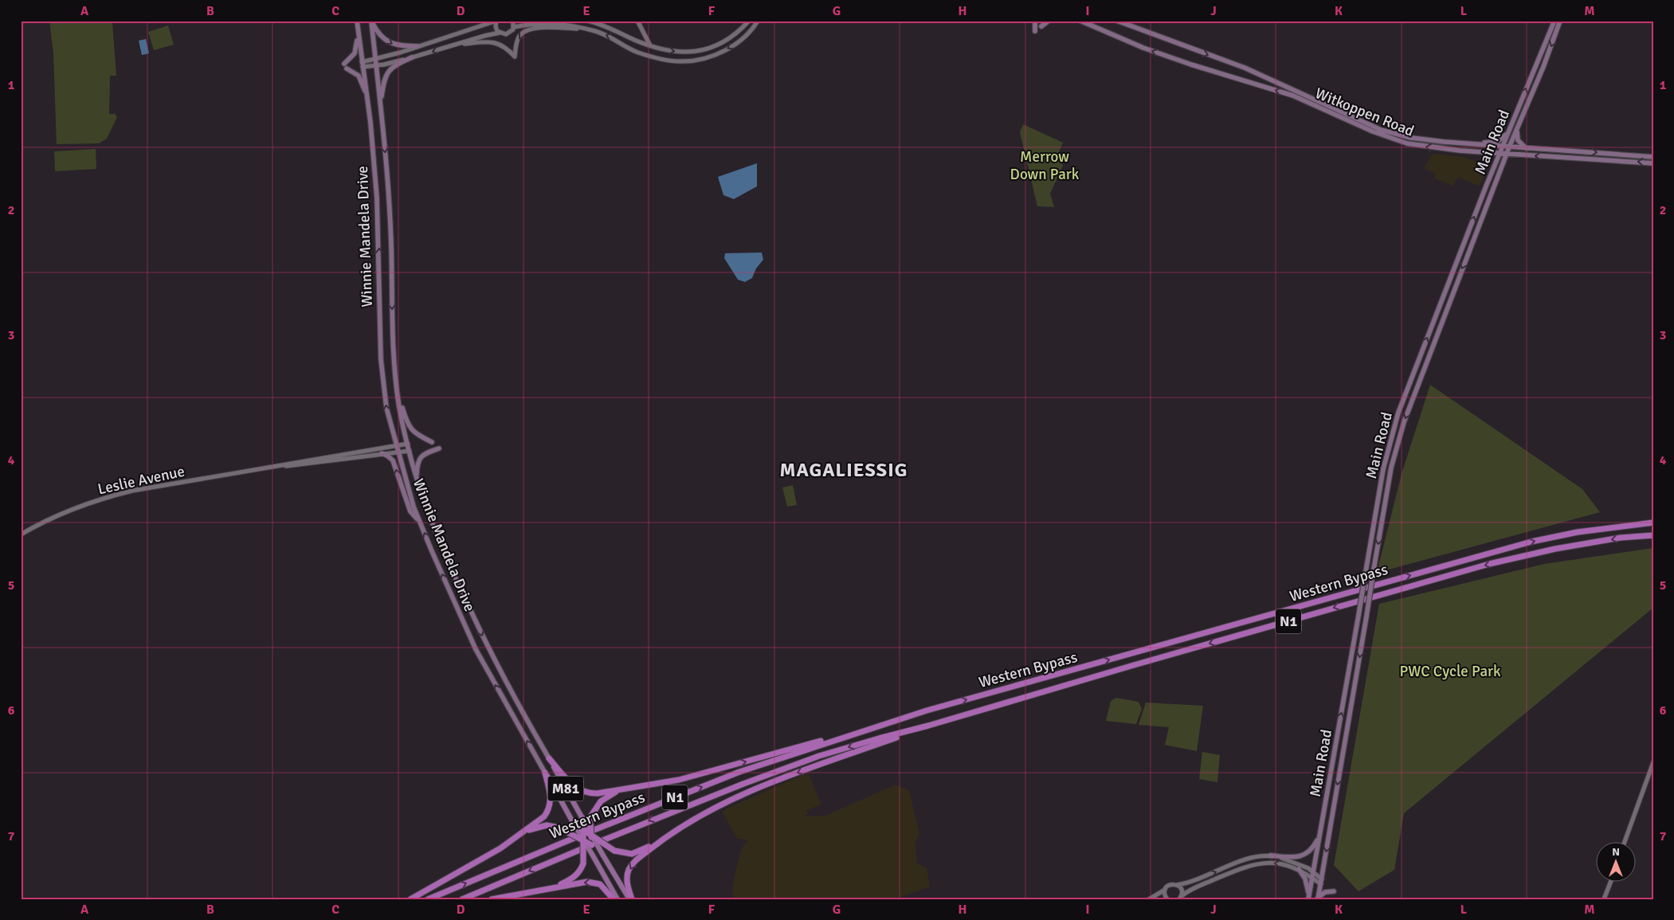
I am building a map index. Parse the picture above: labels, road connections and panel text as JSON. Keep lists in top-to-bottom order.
{
  "streets": {
    "highway": ["Western Bypass", "N1"],
    "main road": [
      "Witkoppen Road",
      "Main Road",
      "Winnie Mandela Drive",
      "M81"
    ],
    "street": ["Leslie Avenue"]
  },
  "crossings": [
    ["Witkoppen Road", "Main Road"],
    ["Winnie Mandela Drive", "Leslie Avenue"]
  ],
  "districts": ["MAGALIESSIG"],
  "parks": ["Merrow Down Park", "PWC Cycle Park"],
  "north": "top",
  "grid": {
    "columns": [
      "A",
      "B",
      "C",
      "D",
      "E",
      "F",
      "G",
      "H",
      "I",
      "J",
      "K",
      "L",
      "M"
    ],
    "rows": [
      "1",
      "2",
      "3",
      "4",
      "5",
      "6",
      "7"
    ]
  }
}
